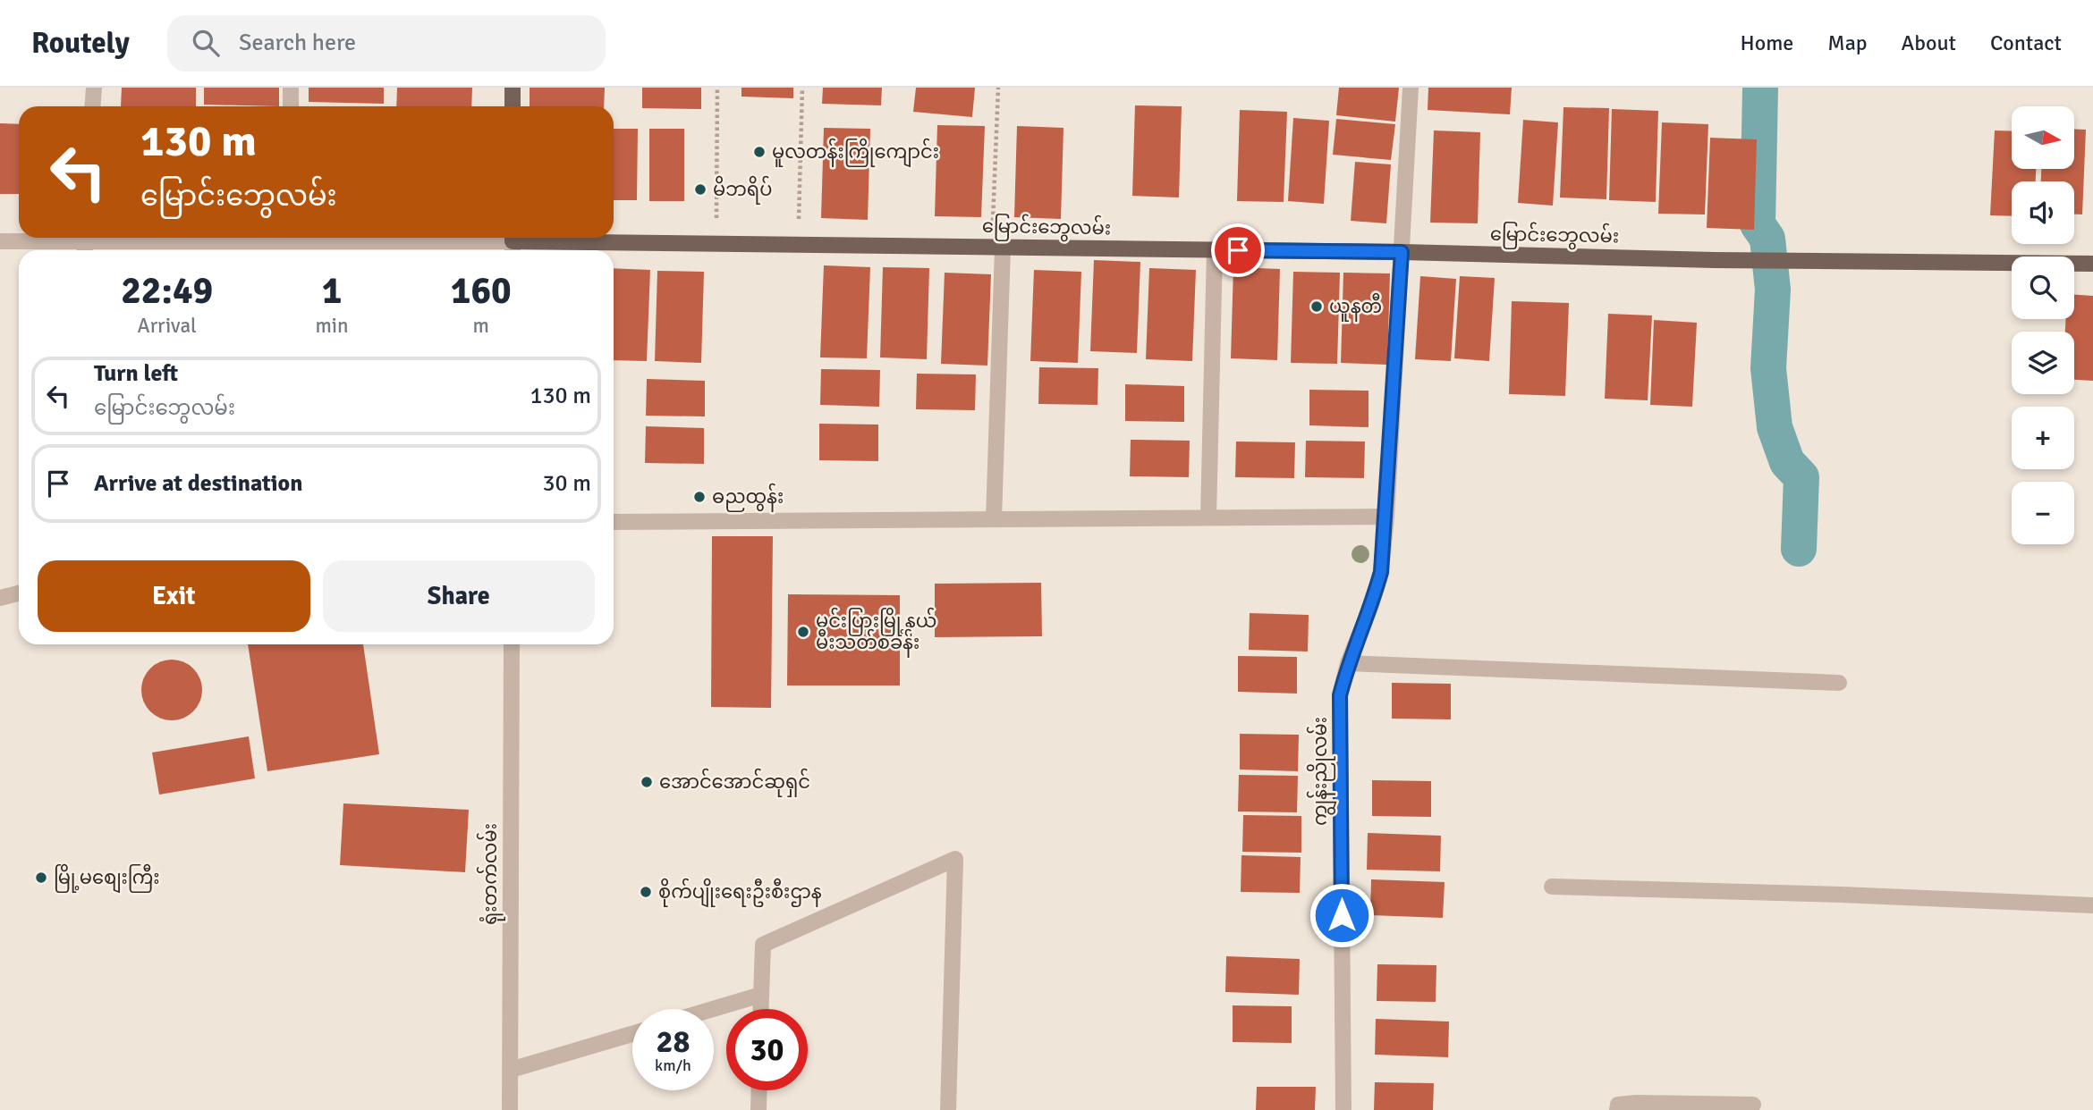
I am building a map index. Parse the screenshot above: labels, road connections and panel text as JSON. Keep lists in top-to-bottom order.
{
  "streets": {
    "main road": ["မြောင်းဘွေလမ်း"],
    "street": ["ကျွန်းညိုလမ်း", "ရုံးတက်လမ်း"]
  },
  "crossings": [
    ["မြောင်းဘွေလမ်း", "ကျွန်းညိုလမ်း"]
  ],
  "places": [
    "မူလတန်းကြိုကျောင်း",
    "မိဘရိပ်",
    "ယူနတီ",
    "ဓညထွန်း",
    "မင်းပြားမြို့နယ် မီးသတ်စခန်း",
    "အောင်အောင်ဆုရှင်",
    "မြို့မစျေးကြီး",
    "စိုက်ပျိုးရေးဦးစီးဌာန"
  ],
  "north": "right",
  "page": {
    "header": "Routely",
    "search": "Search here",
    "nav": [
      "Home",
      "Map",
      "About",
      "Contact"
    ],
    "map_buttons": ["+", "−"],
    "turn": ["130 m", "မြောင်းဘွေလမ်း"],
    "eta": [
      "22:49",
      "Arrival",
      "1",
      "min",
      "160",
      "m"
    ],
    "list": [
      {
        "name": "Turn left",
        "note": "မြောင်းဘွေလမ်း",
        "value": "130 m"
      },
      {
        "name": "Arrive at destination",
        "value": "30 m"
      }
    ],
    "buttons": ["Exit", "Share"],
    "speed": "28 km/h",
    "limit": "30"
  }
}
